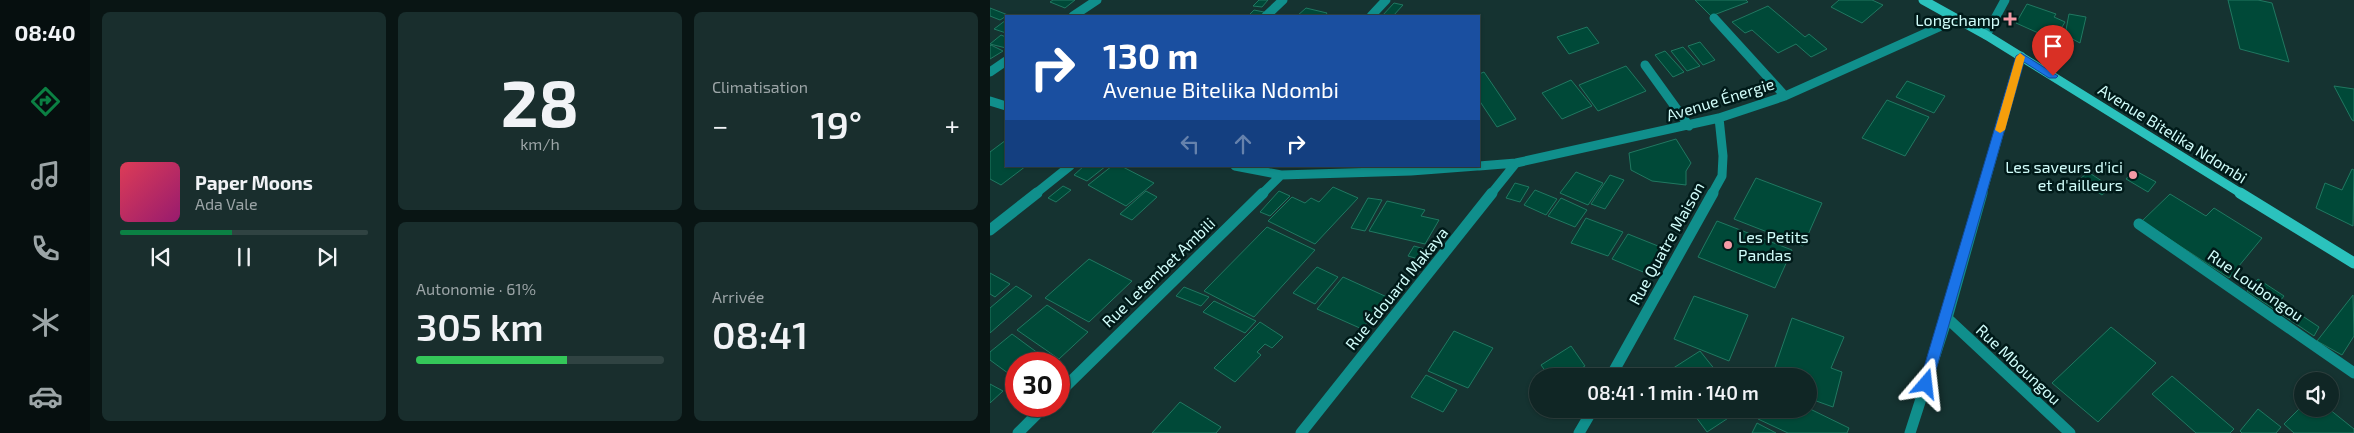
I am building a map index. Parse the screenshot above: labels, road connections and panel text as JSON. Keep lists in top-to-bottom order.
{
  "streets": {
    "street": [
      "Avenue Énergie",
      "Avenue Bitelika Ndombi",
      "Rue Quatre Maison",
      "Rue Letembet Ambili",
      "Rue Loubongou",
      "Rue Édouard Makaya",
      "Rue Mboungou"
    ]
  },
  "crossings": [
    ["Avenue Énergie", "Avenue Bitelika Ndombi"],
    ["Avenue Énergie", "Rue Quatre Maison"],
    ["Avenue Énergie", "Rue Letembet Ambili"],
    ["Avenue Énergie", "Rue Édouard Makaya"]
  ],
  "places": {
    "health": ["Longchamp"],
    "other": ["Les saveurs d'ici et d'ailleurs", "Les Petits Pandas"]
  },
  "page": {
    "tabs": "08:40",
    "tile": [
      ["28", "km/h"],
      "Climatisation",
      ["Autonomie · 61%", "305 km"],
      ["Arrivée", "08:41"]
    ],
    "turn": ["130 m", "Avenue Bitelika Ndombi"],
    "heat": ["−", "19°", "+"],
    "song": ["Paper Moons", "Ada Vale"],
    "limit": "30",
    "trip": "08:41 · 1 min · 140 m"
  }
}
